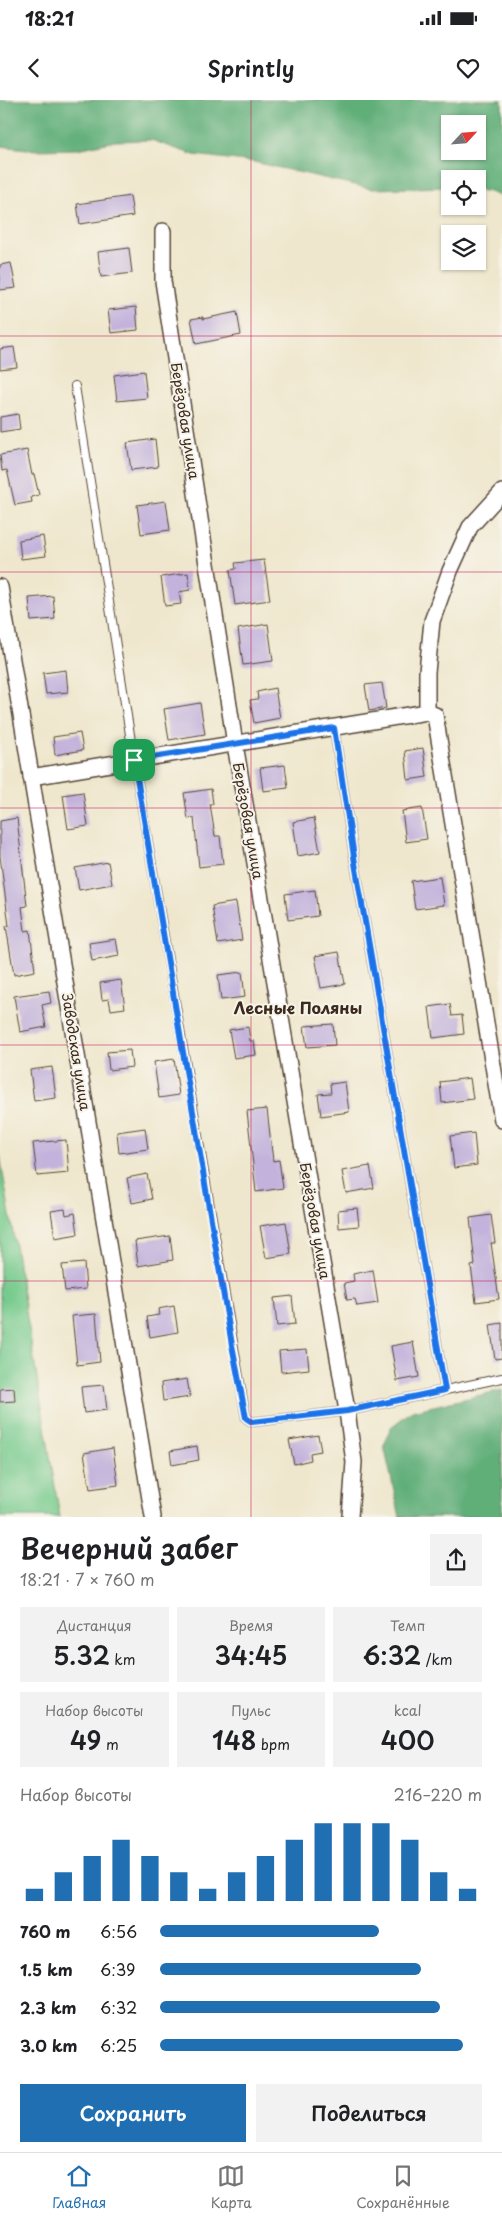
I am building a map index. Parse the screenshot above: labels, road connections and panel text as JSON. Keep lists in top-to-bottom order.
{
  "streets": {
    "street": ["Берёзовая улица", "Заводская улица"]
  },
  "districts": ["Лесные Поляны"],
  "north": "top right",
  "page": {
    "status": "18:21",
    "header": "Sprintly",
    "heading": ["Вечерний забег", "18:21 · 7 × 760 m"],
    "stats": [
      ["Дистанция", "5.32 km"],
      ["Время", "34:45"],
      ["Темп", "6:32 /km"],
      ["Набор высоты", "49 m"],
      ["Пульс", "148 bpm"],
      ["kcal", "400"]
    ],
    "chart": ["Набор высоты", "216–220 m"],
    "list": [
      {
        "name": "760 m",
        "note": "6:56"
      },
      {
        "name": "1.5 km",
        "note": "6:39"
      },
      {
        "name": "2.3 km",
        "note": "6:32"
      },
      {
        "name": "3.0 km",
        "note": "6:25"
      }
    ],
    "buttons": ["Сохранить", "Поделиться"],
    "tabs": ["Главная", "Карта", "Сохранённые"]
  }
}
